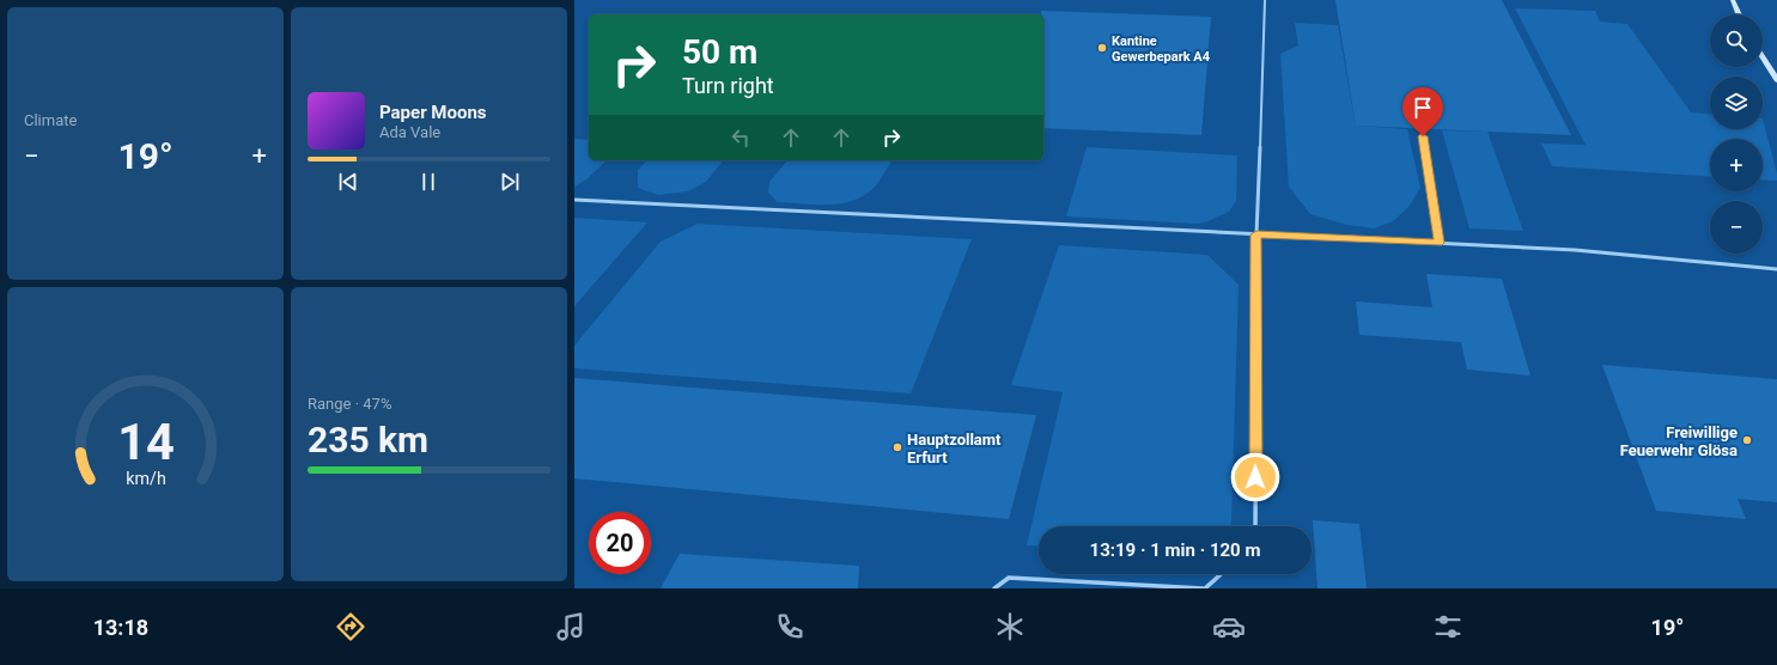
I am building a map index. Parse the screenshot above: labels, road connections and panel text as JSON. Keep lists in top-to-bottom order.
{
  "places": ["Kantine Gewerbepark A4", "Freiwillige Feuerwehr Glösa", "Hauptzollamt Erfurt"],
  "page": {
    "tile": [
      "Climate",
      ["Range · 47%", "235 km"]
    ],
    "map_buttons": ["+", "−"],
    "turn": ["50 m", "Turn right"],
    "song": ["Paper Moons", "Ada Vale"],
    "heat": ["−", "19°", "+"],
    "limit": "20",
    "trip": "13:19 · 1 min · 120 m",
    "tabs": ["13:18", "19°"],
    "gauge": ["14", "km/h"]
  }
}
